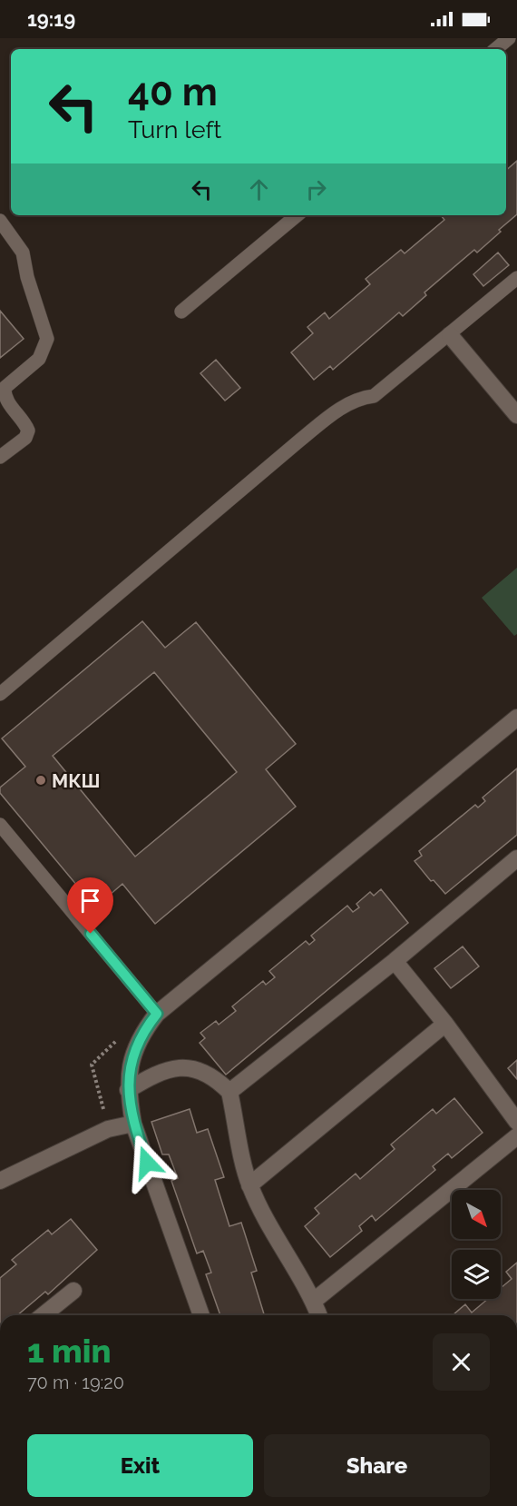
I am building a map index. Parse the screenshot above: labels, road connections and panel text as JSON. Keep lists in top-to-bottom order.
{
  "places": ["МКШ"],
  "north": "bottom right",
  "page": {
    "status": "19:19",
    "turn": ["40 m", "Turn left"],
    "heading": ["1 min", "70 m · 19:20"],
    "buttons": ["Exit", "Share"]
  }
}
